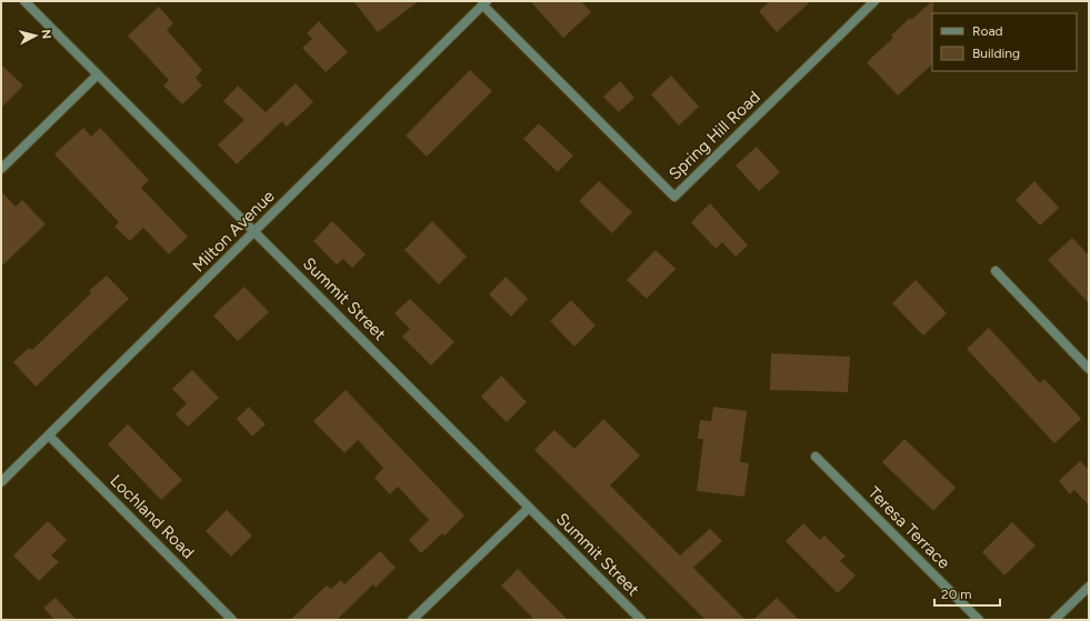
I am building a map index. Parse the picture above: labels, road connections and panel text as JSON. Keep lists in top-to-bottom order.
{
  "streets": {
    "street": [
      "Spring Hill Road",
      "Milton Avenue",
      "Summit Street",
      "Lochland Road",
      "Teresa Terrace"
    ]
  },
  "crossings": [
    ["Spring Hill Road", "Milton Avenue"],
    ["Milton Avenue", "Summit Street"],
    ["Milton Avenue", "Lochland Road"]
  ],
  "legend": ["Road", "Building"],
  "scale_bar": "20 m",
  "north": "right"
}
